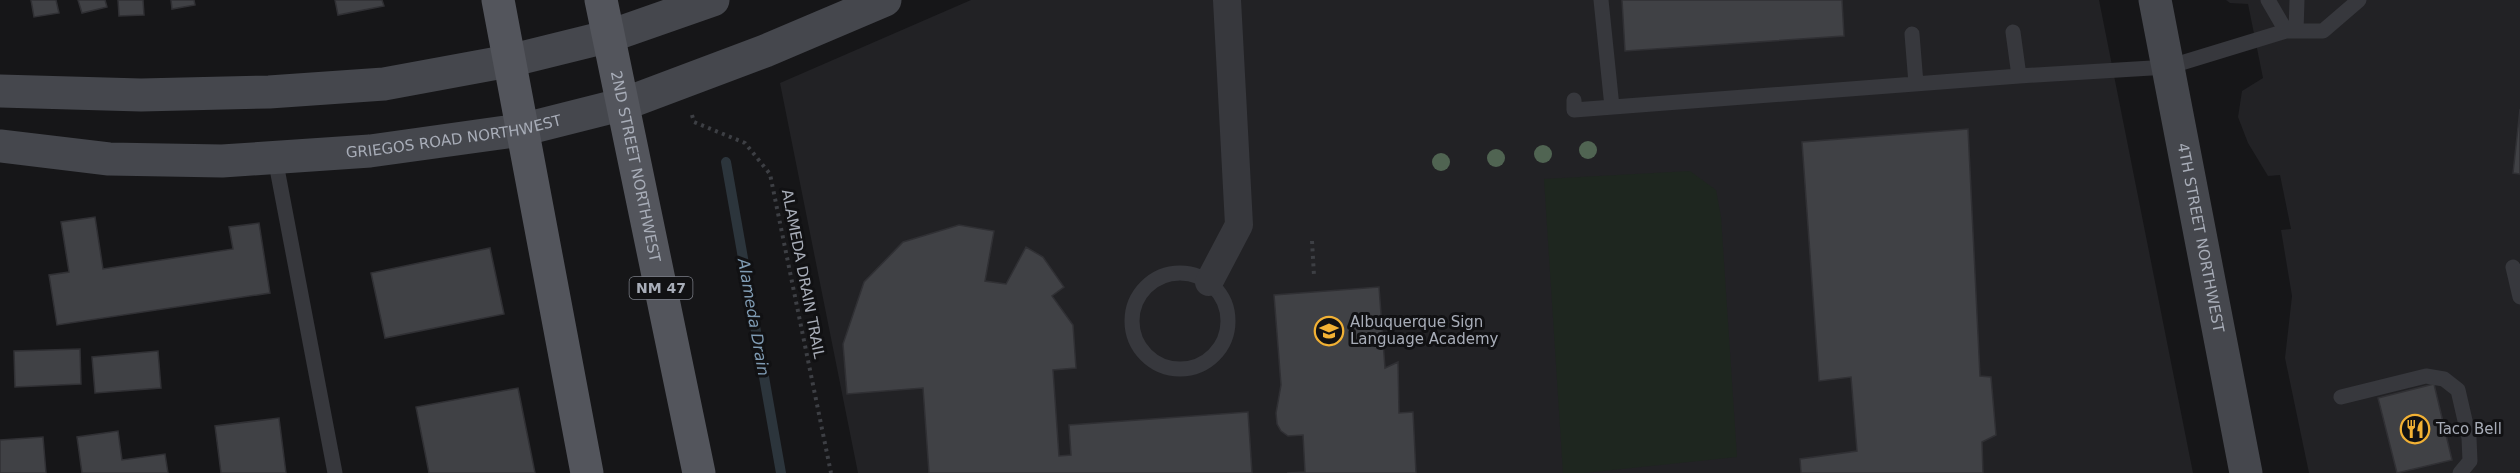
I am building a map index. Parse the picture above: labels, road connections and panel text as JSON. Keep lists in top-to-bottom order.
{
  "streets": {
    "main road": [
      "GRIEGOS ROAD NORTHWEST",
      "2ND STREET NORTHWEST",
      "4TH STREET NORTHWEST",
      "NM 47"
    ],
    "path": ["ALAMEDA DRAIN TRAIL"]
  },
  "crossings": [
    ["GRIEGOS ROAD NORTHWEST", "2ND STREET NORTHWEST"]
  ],
  "water": ["Alameda Drain"],
  "places": {
    "school or university": ["Albuquerque Sign Language Academy"],
    "restaurant": ["Taco Bell"]
  }
}
